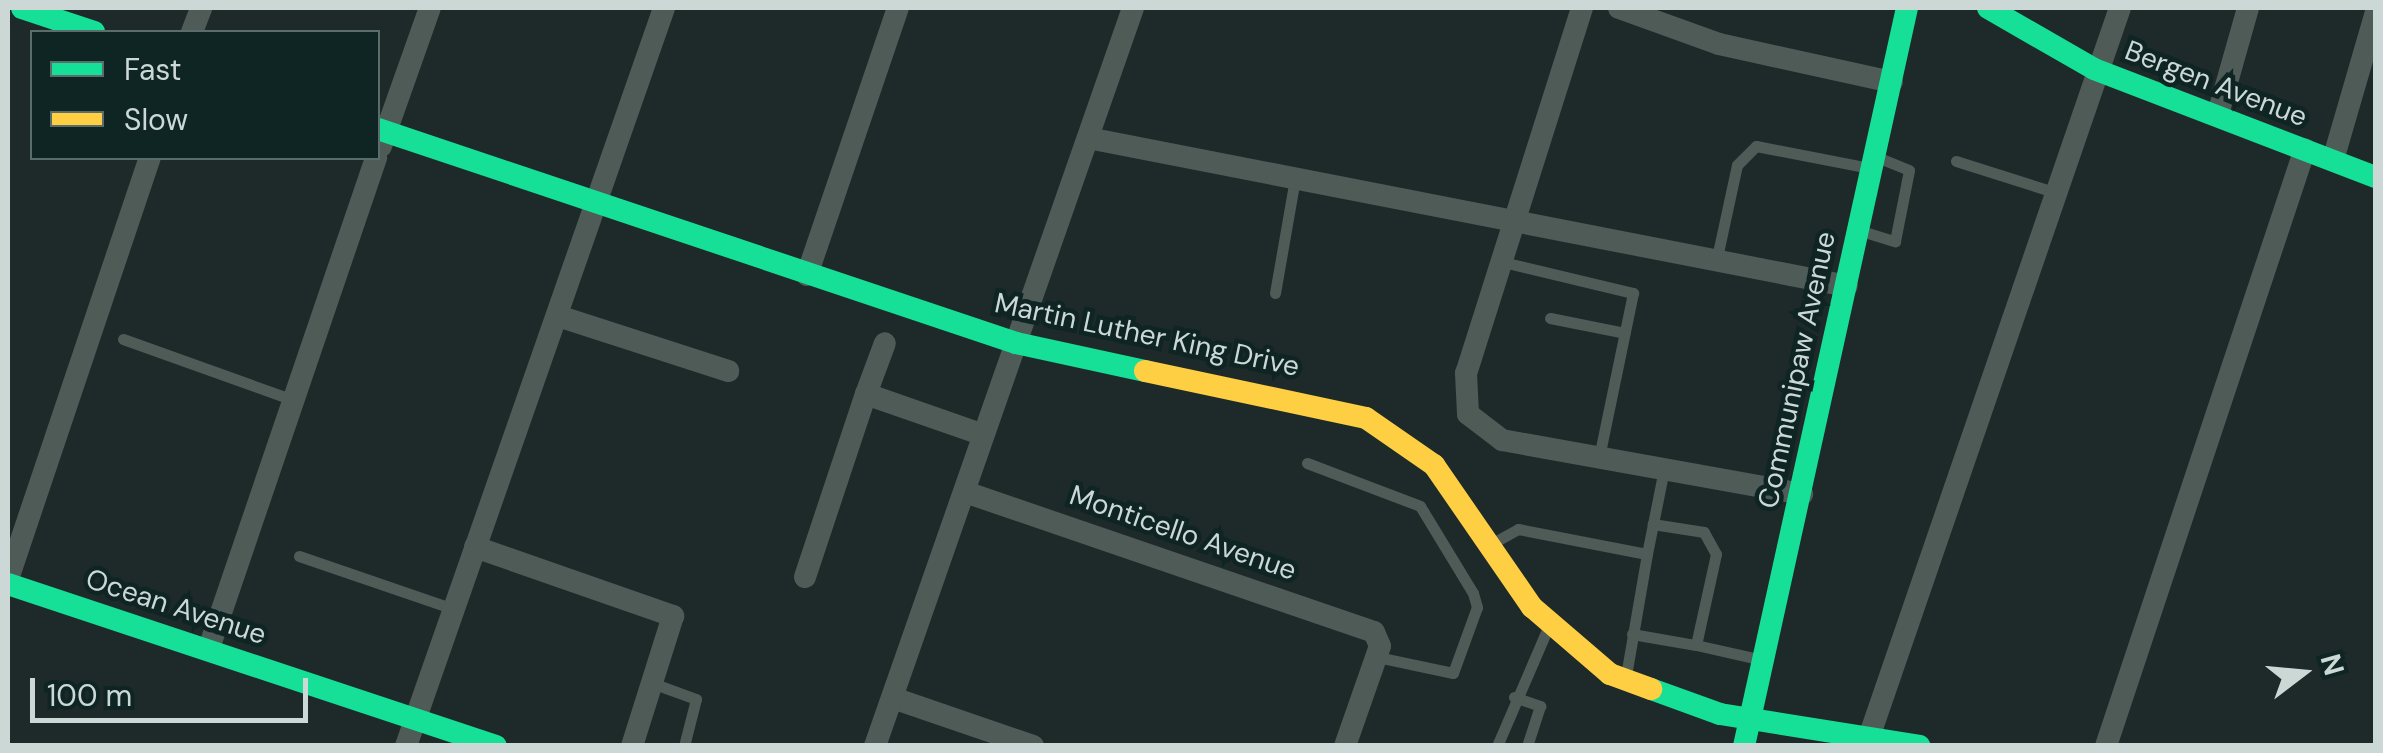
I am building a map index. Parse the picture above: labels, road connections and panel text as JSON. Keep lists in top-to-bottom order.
{
  "streets": {
    "street": [
      "Bergen Avenue",
      "Martin Luther King Drive",
      "Communipaw Avenue",
      "Monticello Avenue",
      "Ocean Avenue"
    ]
  },
  "crossings": [
    ["Martin Luther King Drive", "Communipaw Avenue"]
  ],
  "legend": ["Fast", "Slow"],
  "scale_bar": "100 m",
  "north": "right"
}
